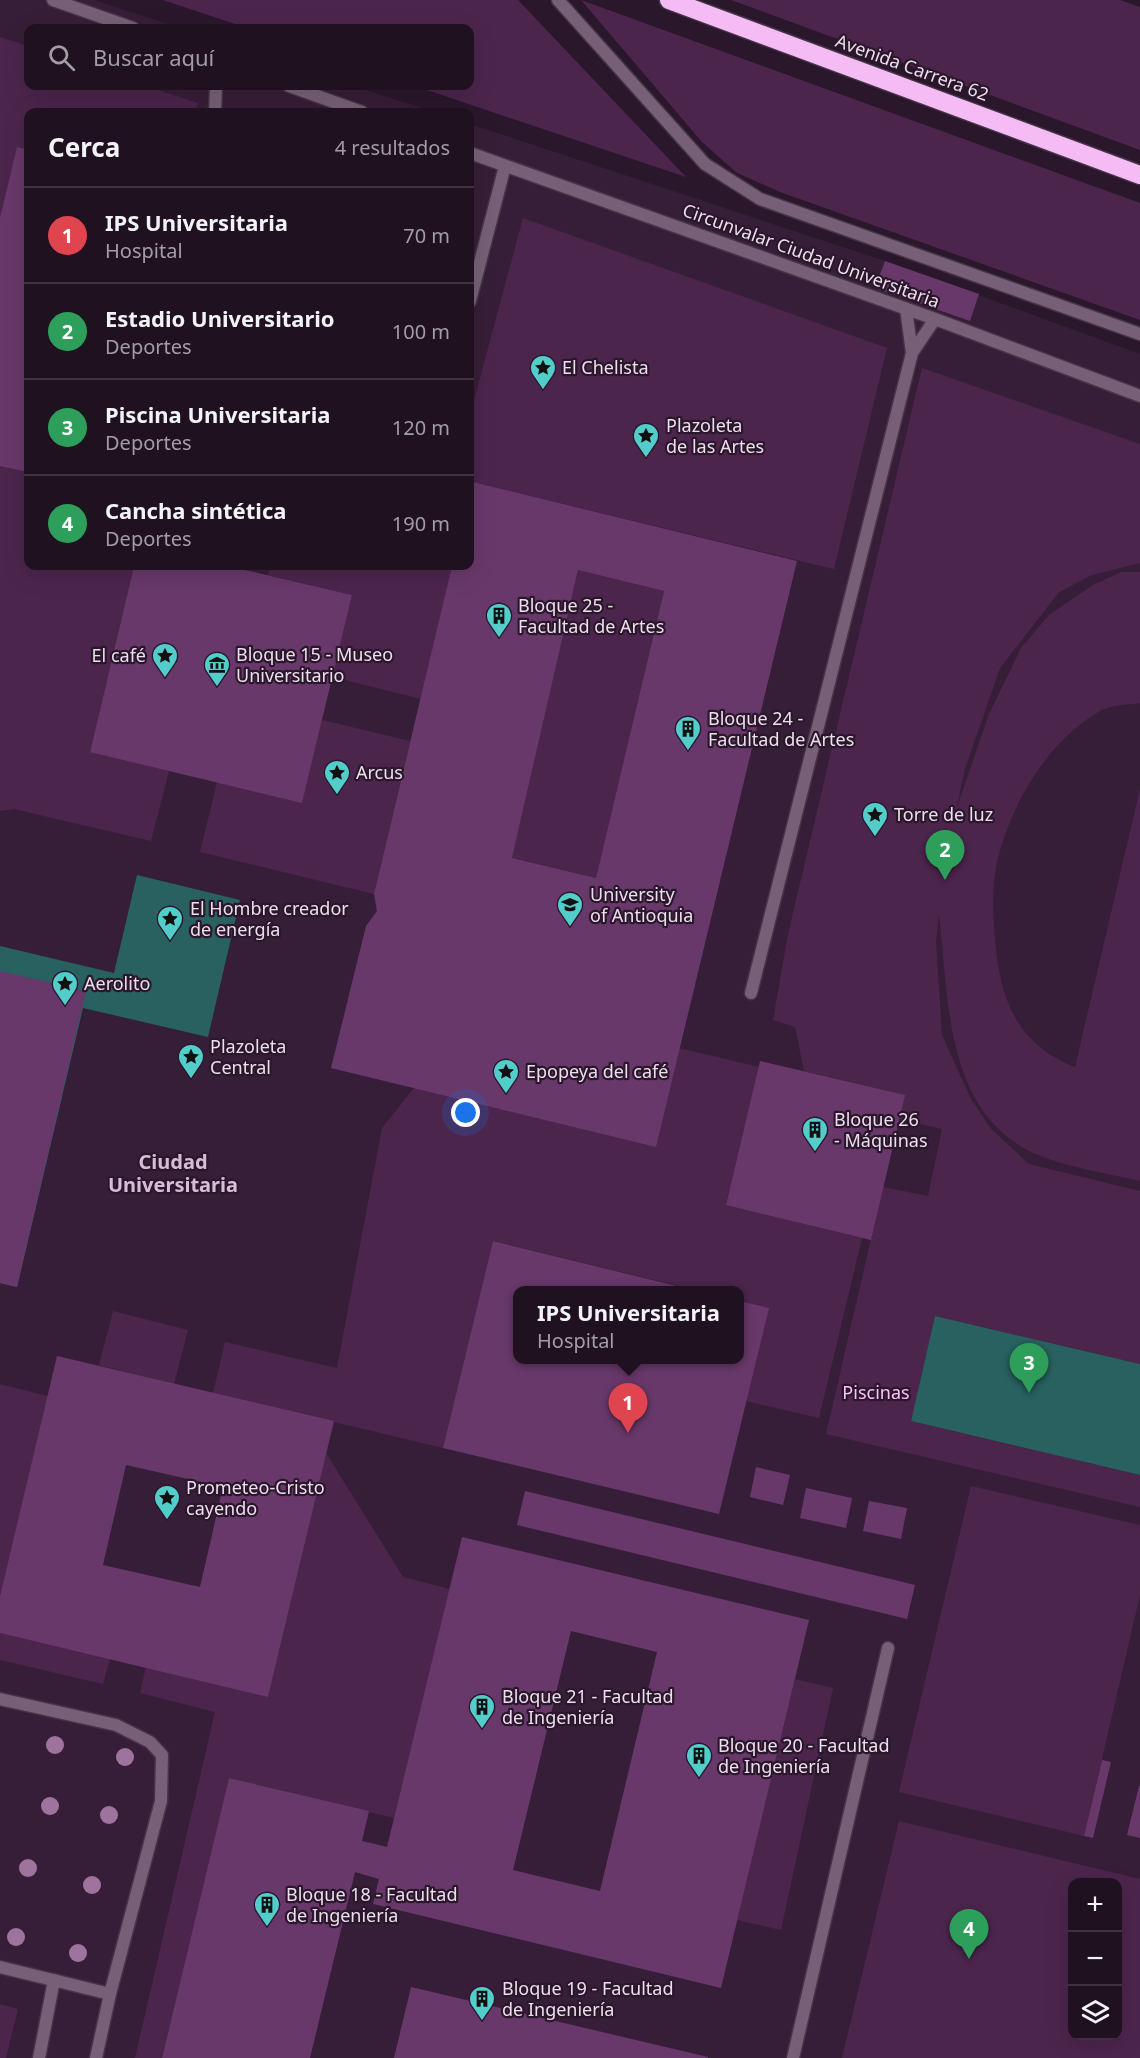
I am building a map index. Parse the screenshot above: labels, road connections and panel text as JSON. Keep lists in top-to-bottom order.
{
  "streets": {
    "highway": ["Avenida Carrera 62"],
    "lane": ["Circunvalar Ciudad Universitaria"]
  },
  "districts": ["Ciudad Universitaria"],
  "parks": ["Piscinas"],
  "places": {
    "place": [
      "El Chelista",
      "Plazoleta de las Artes",
      "El café",
      "Arcus",
      "Torre de luz",
      "El Hombre creador de energía",
      "Aerolito",
      "Plazoleta Central",
      "Epopeya del café",
      "Prometeo-Cristo cayendo"
    ],
    "building": [
      "Bloque 25 - Facultad de Artes",
      "Bloque 24 - Facultad de Artes",
      "Bloque 26 - Máquinas",
      "Bloque 21 - Facultad de Ingeniería",
      "Bloque 20 - Facultad de Ingeniería",
      "Bloque 18 - Facultad de Ingeniería",
      "Bloque 19 - Facultad de Ingeniería"
    ],
    "museum": ["Bloque 15 - Museo Universitario"],
    "school or university": ["University of Antioquia"]
  },
  "page": {
    "search": "Buscar aquí",
    "heading": ["Cerca", "4 resultados"],
    "list": [
      {
        "mark": "1",
        "name": "IPS Universitaria",
        "note": "Hospital",
        "value": "70 m"
      },
      {
        "mark": "2",
        "name": "Estadio Universitario",
        "note": "Deportes",
        "value": "100 m"
      },
      {
        "mark": "3",
        "name": "Piscina Universitaria",
        "note": "Deportes",
        "value": "120 m"
      },
      {
        "mark": "4",
        "name": "Cancha sintética",
        "note": "Deportes",
        "value": "190 m"
      }
    ],
    "pins": [
      "2",
      "3",
      "1",
      "4"
    ],
    "popup": ["IPS Universitaria", "Hospital"],
    "map_buttons": ["+", "−"]
  }
}
